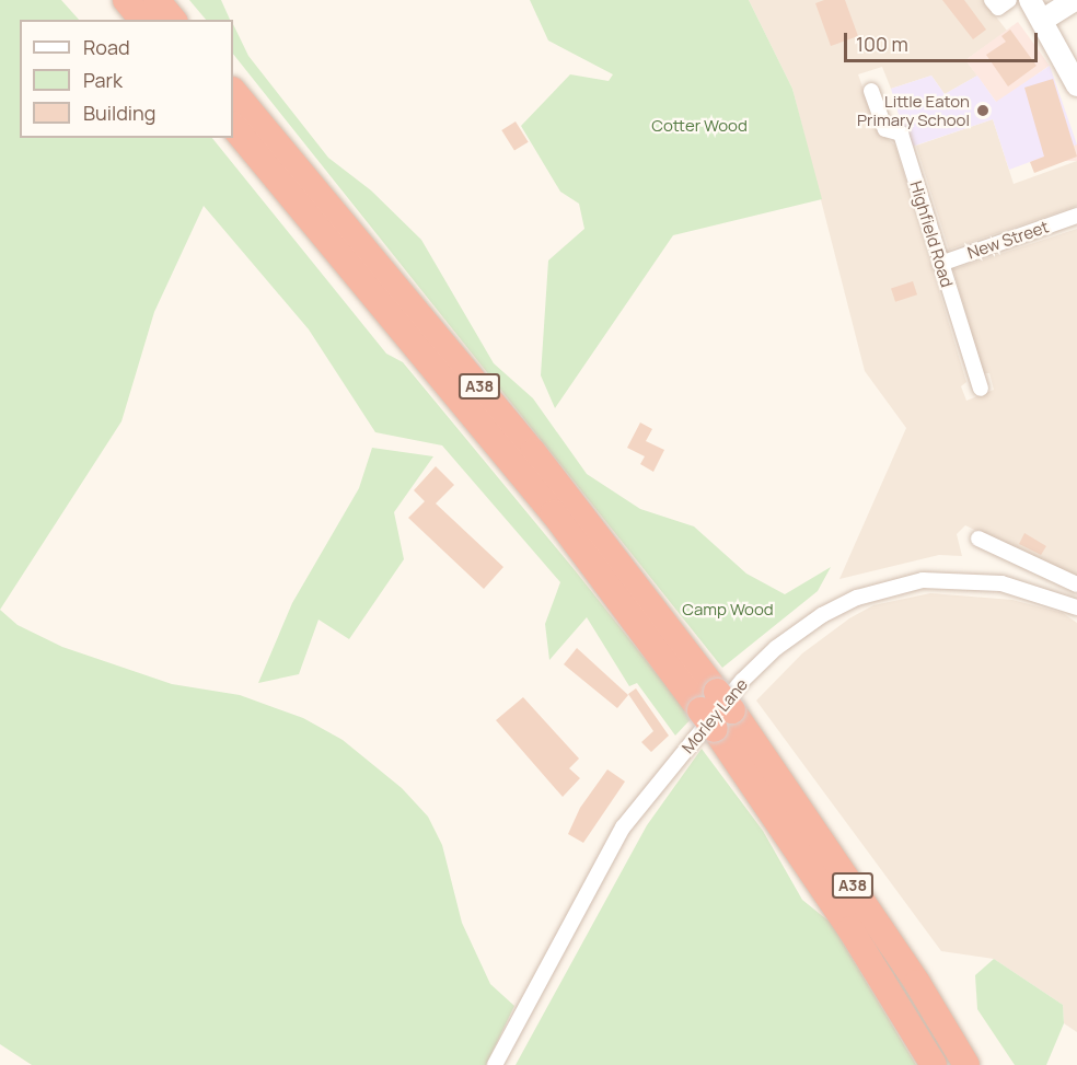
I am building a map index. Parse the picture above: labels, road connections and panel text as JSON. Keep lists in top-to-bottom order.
{
  "streets": {
    "highway": ["A38"],
    "street": ["Highfield Road", "New Street", "Morley Lane"]
  },
  "crossings": [
    ["Highfield Road", "New Street"]
  ],
  "parks": ["Cotter Wood", "Camp Wood"],
  "places": ["Little Eaton Primary School"],
  "legend": ["Road", "Park", "Building"],
  "scale_bar": "100 m"
}
